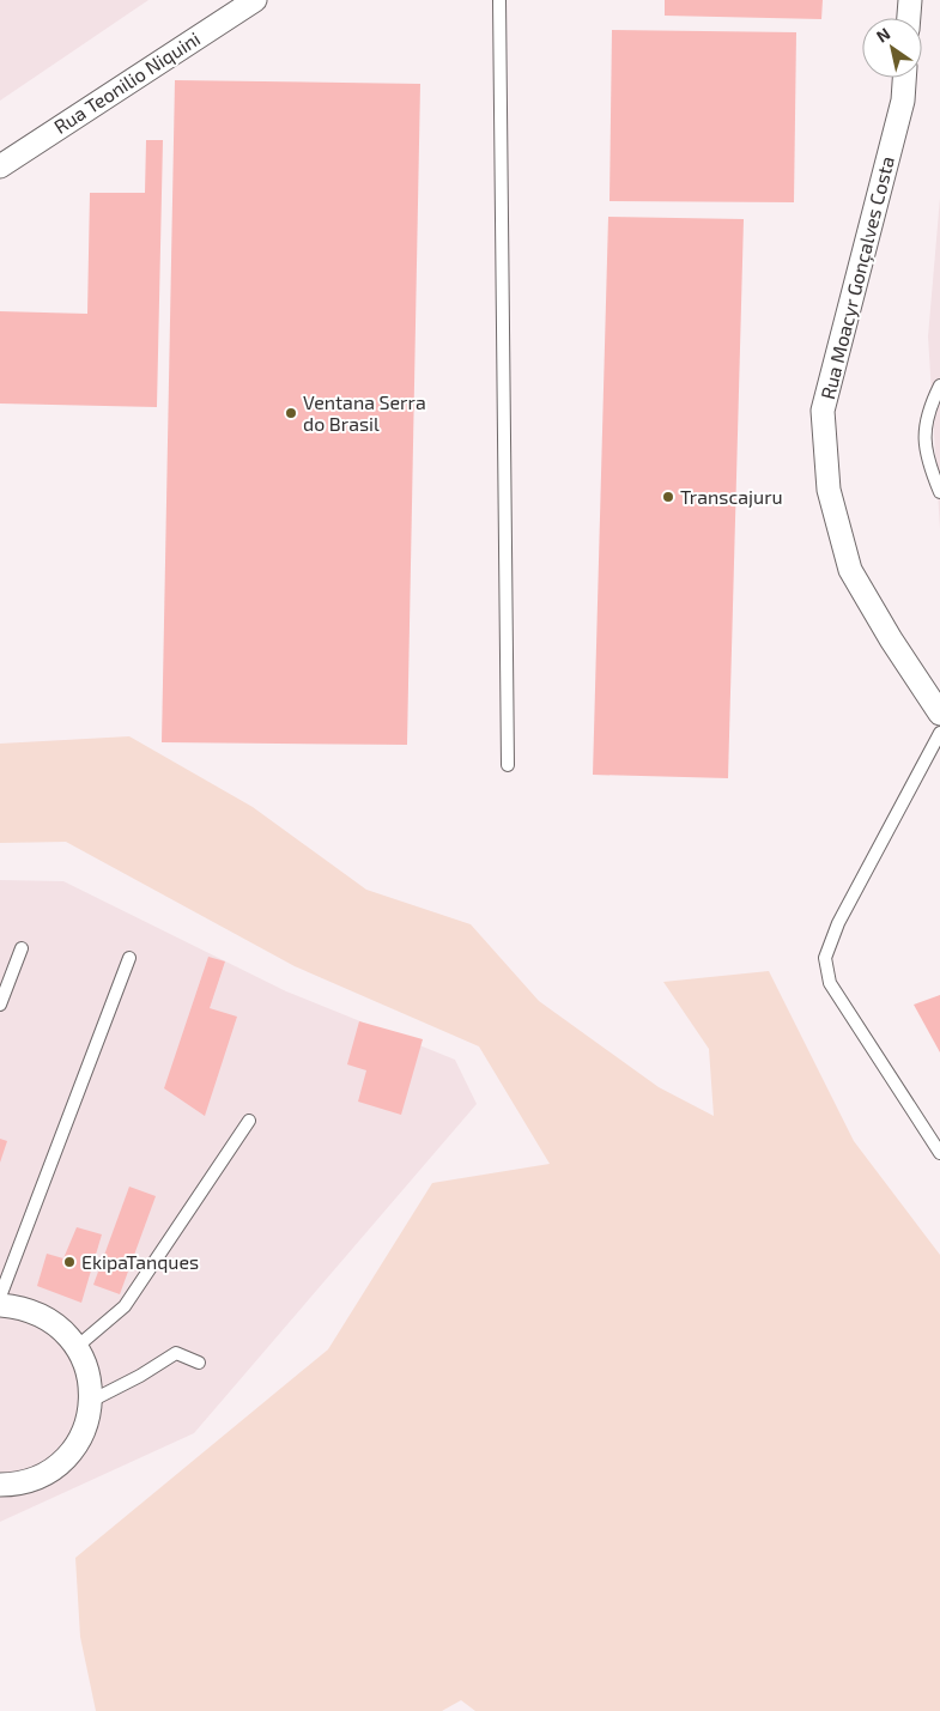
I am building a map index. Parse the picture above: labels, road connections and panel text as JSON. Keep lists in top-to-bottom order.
{
  "streets": {
    "street": ["Rua Teonilio Niquini", "Rua Moacyr Gonçalves Costa"]
  },
  "places": ["Ventana Serra do Brasil", "Transcajuru", "EkipaTanques"],
  "north": "top left"
}
